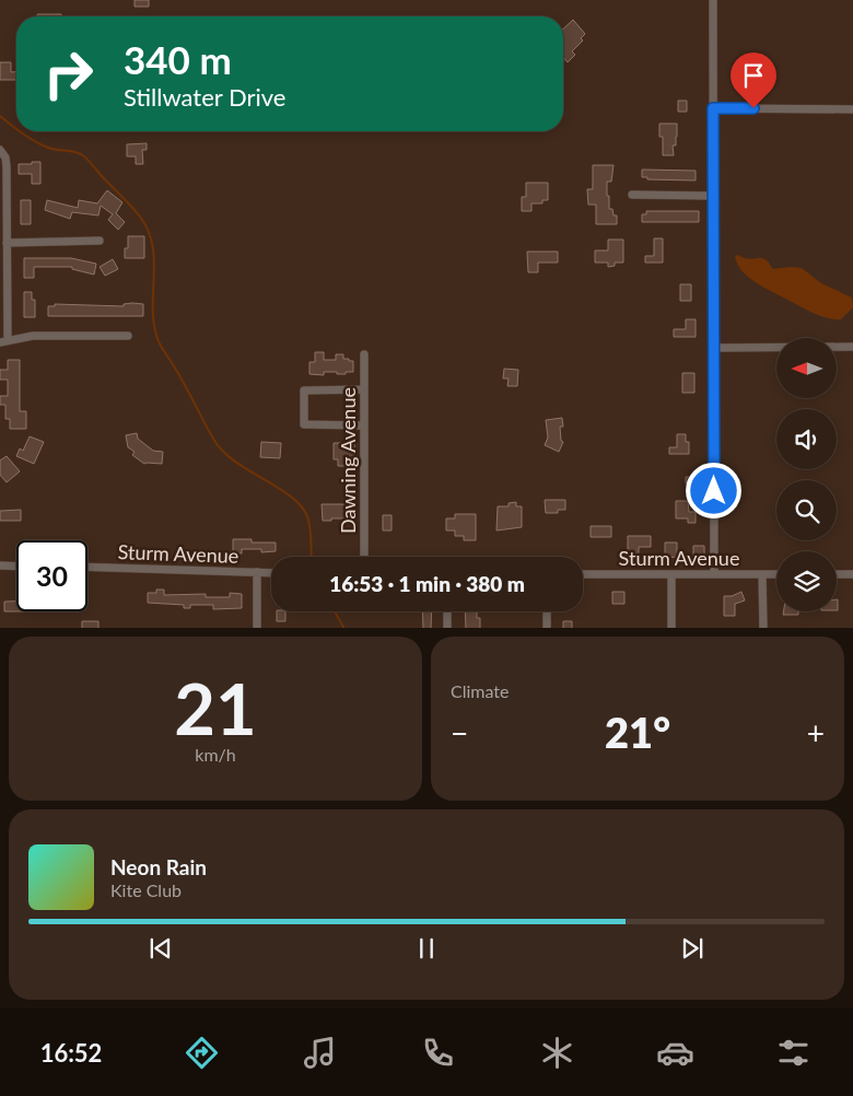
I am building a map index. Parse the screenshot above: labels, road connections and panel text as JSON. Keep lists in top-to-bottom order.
{
  "streets": {
    "street": ["Dawning Avenue", "Sturm Avenue"]
  },
  "north": "left",
  "page": {
    "turn": ["340 m", "Stillwater Drive"],
    "limit": "30",
    "trip": "16:53 · 1 min · 380 m",
    "tile": [
      ["21", "km/h"],
      "Climate"
    ],
    "heat": ["−", "21°", "+"],
    "song": ["Neon Rain", "Kite Club"],
    "tabs": "16:52"
  }
}
